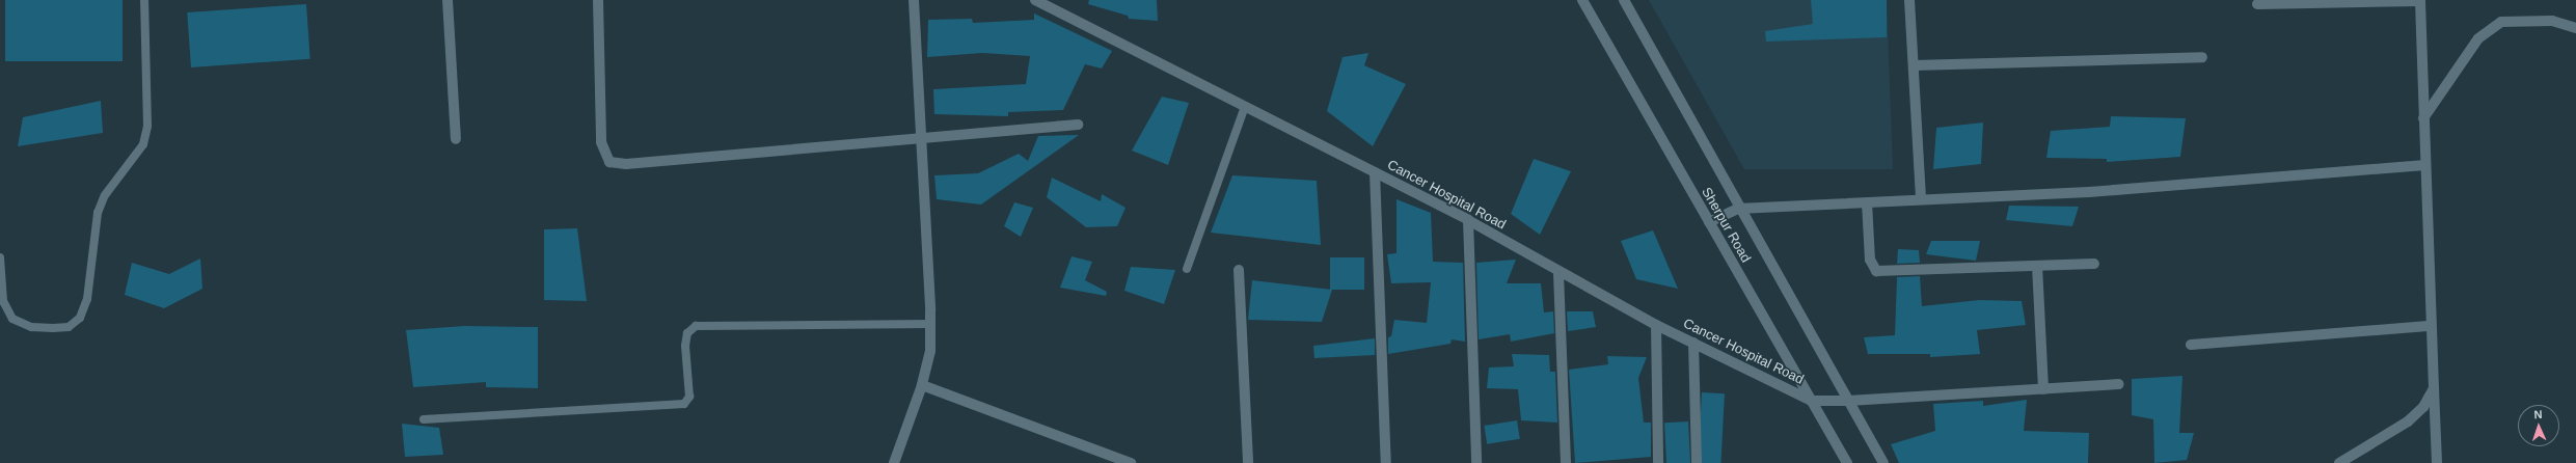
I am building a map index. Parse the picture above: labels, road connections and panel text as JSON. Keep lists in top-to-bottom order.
{
  "streets": {
    "street": ["Cancer Hospital Road", "Sherpur Road"]
  },
  "crossings": [
    ["Cancer Hospital Road", "Sherpur Road"]
  ],
  "north": "top"
}
